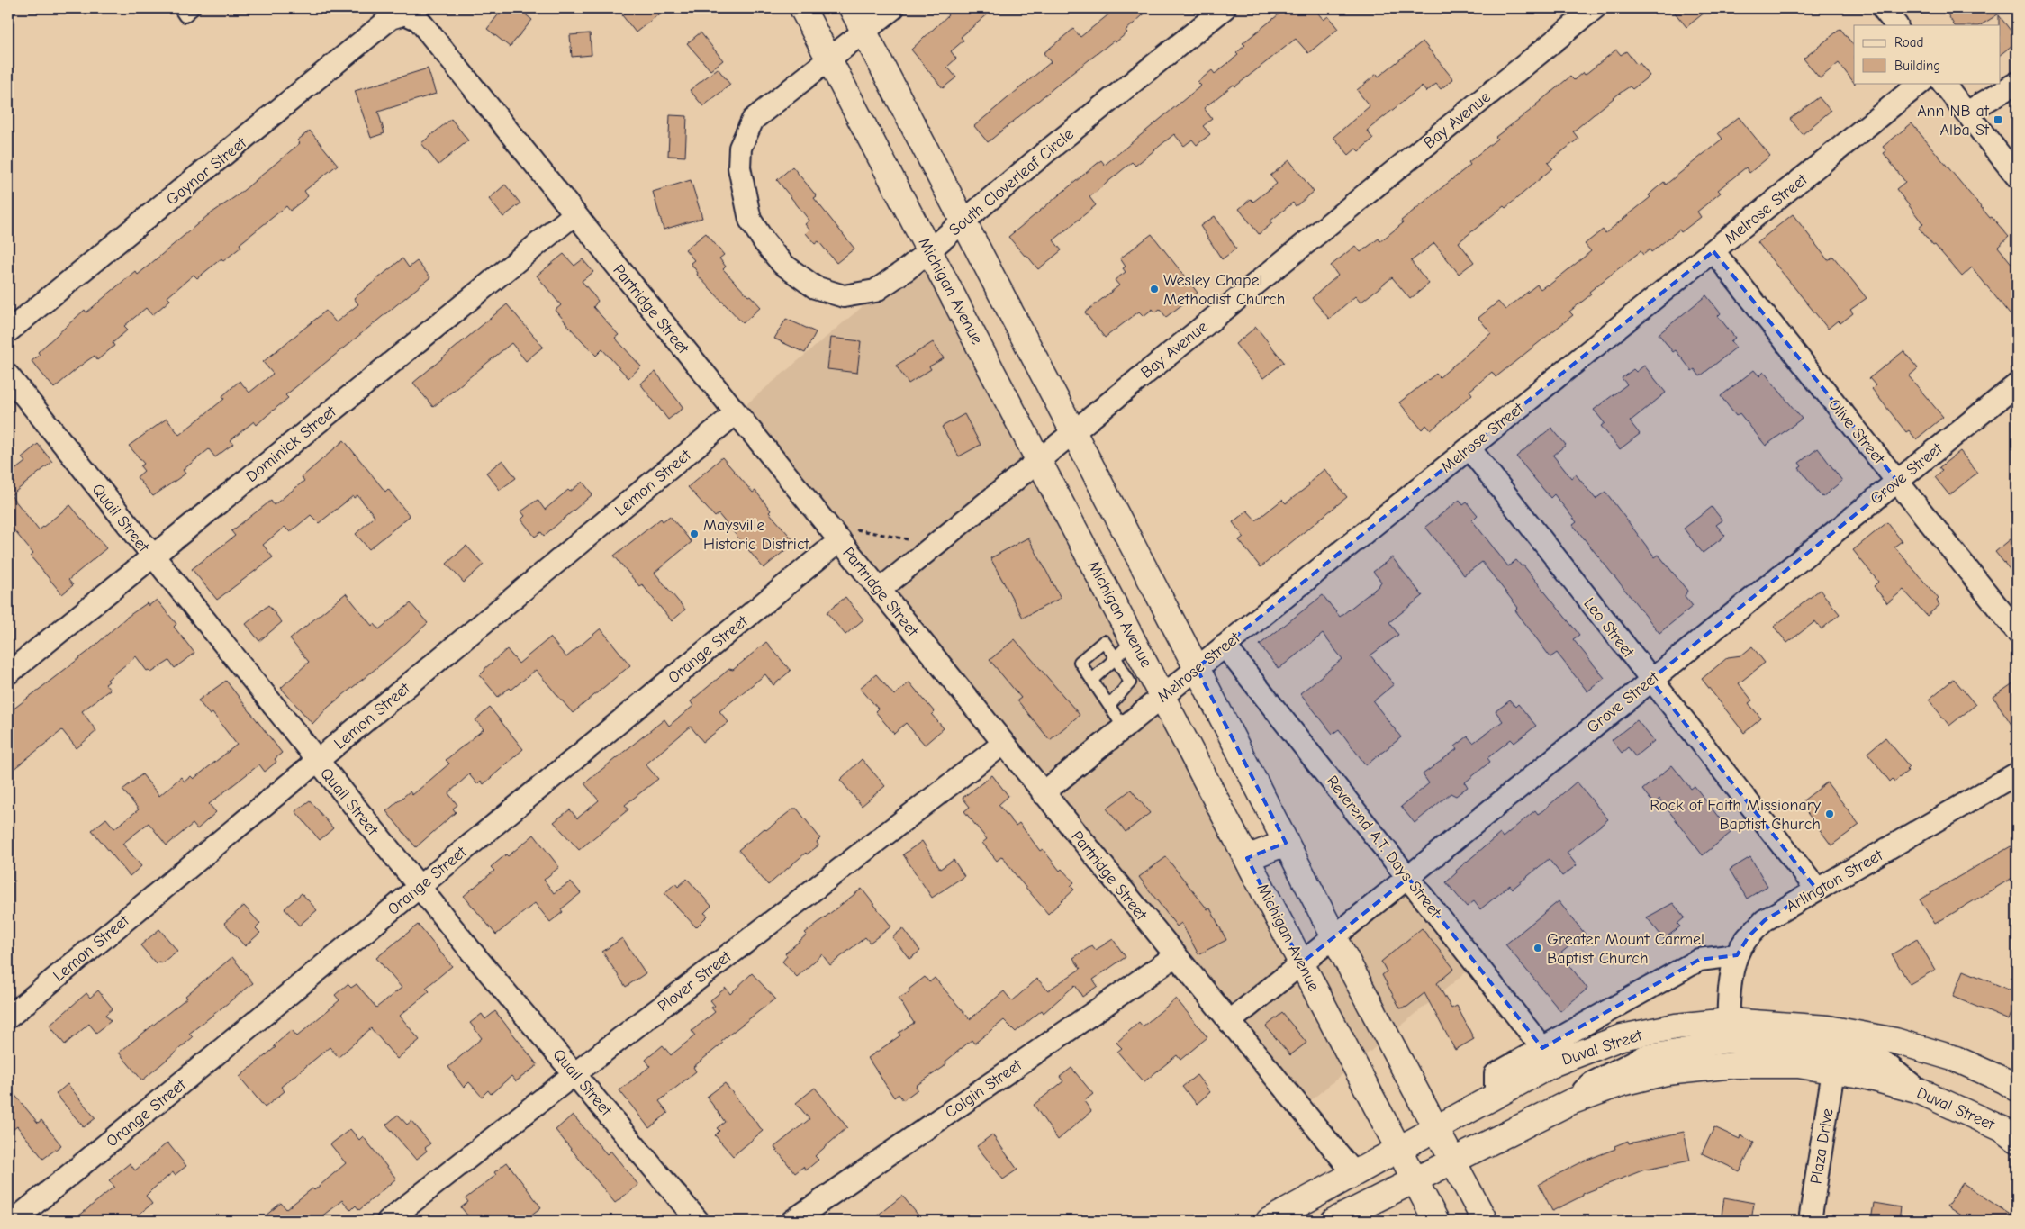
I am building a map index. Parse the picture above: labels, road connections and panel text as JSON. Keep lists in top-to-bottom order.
{
  "streets": {
    "main road": ["Michigan Avenue", "Duval Street"],
    "street": [
      "Bay Avenue",
      "Gaynor Street",
      "South Cloverleaf Circle",
      "Melrose Street",
      "Partridge Street",
      "Olive Street",
      "Dominick Street",
      "Grove Street",
      "Lemon Street",
      "Quail Street",
      "Leo Street",
      "Orange Street",
      "Reverend A.T. Days Street",
      "Arlington Street",
      "Plover Street",
      "Colgin Street",
      "Plaza Drive"
    ]
  },
  "crossings": [
    ["Bay Avenue", "Michigan Avenue"],
    ["Bay Avenue", "Partridge Street"],
    ["Gaynor Street", "Partridge Street"],
    ["South Cloverleaf Circle", "Michigan Avenue"],
    ["Melrose Street", "Michigan Avenue"],
    ["Melrose Street", "Partridge Street"],
    ["Melrose Street", "Olive Street"],
    ["Melrose Street", "Leo Street"],
    ["Melrose Street", "Reverend A.T. Days Street"],
    ["Michigan Avenue", "Grove Street"],
    ["Michigan Avenue", "Duval Street"],
    ["Partridge Street", "Dominick Street"],
    ["Partridge Street", "Grove Street"],
    ["Partridge Street", "Lemon Street"],
    ["Partridge Street", "Orange Street"],
    ["Partridge Street", "Plover Street"],
    ["Partridge Street", "Duval Street"],
    ["Partridge Street", "Colgin Street"],
    ["Olive Street", "Grove Street"],
    ["Dominick Street", "Quail Street"],
    ["Grove Street", "Leo Street"],
    ["Grove Street", "Reverend A.T. Days Street"],
    ["Lemon Street", "Quail Street"],
    ["Quail Street", "Orange Street"],
    ["Quail Street", "Plover Street"],
    ["Leo Street", "Arlington Street"],
    ["Arlington Street", "Duval Street"],
    ["Duval Street", "Plaza Drive"]
  ],
  "places": {
    "transit": ["Ann NB at Alba St"],
    "other": [
      "Wesley Chapel Methodist Church",
      "Maysville Historic District",
      "Rock of Faith Missionary Baptist Church",
      "Greater Mount Carmel Baptist Church"
    ]
  },
  "legend": ["Road", "Building"]
}
